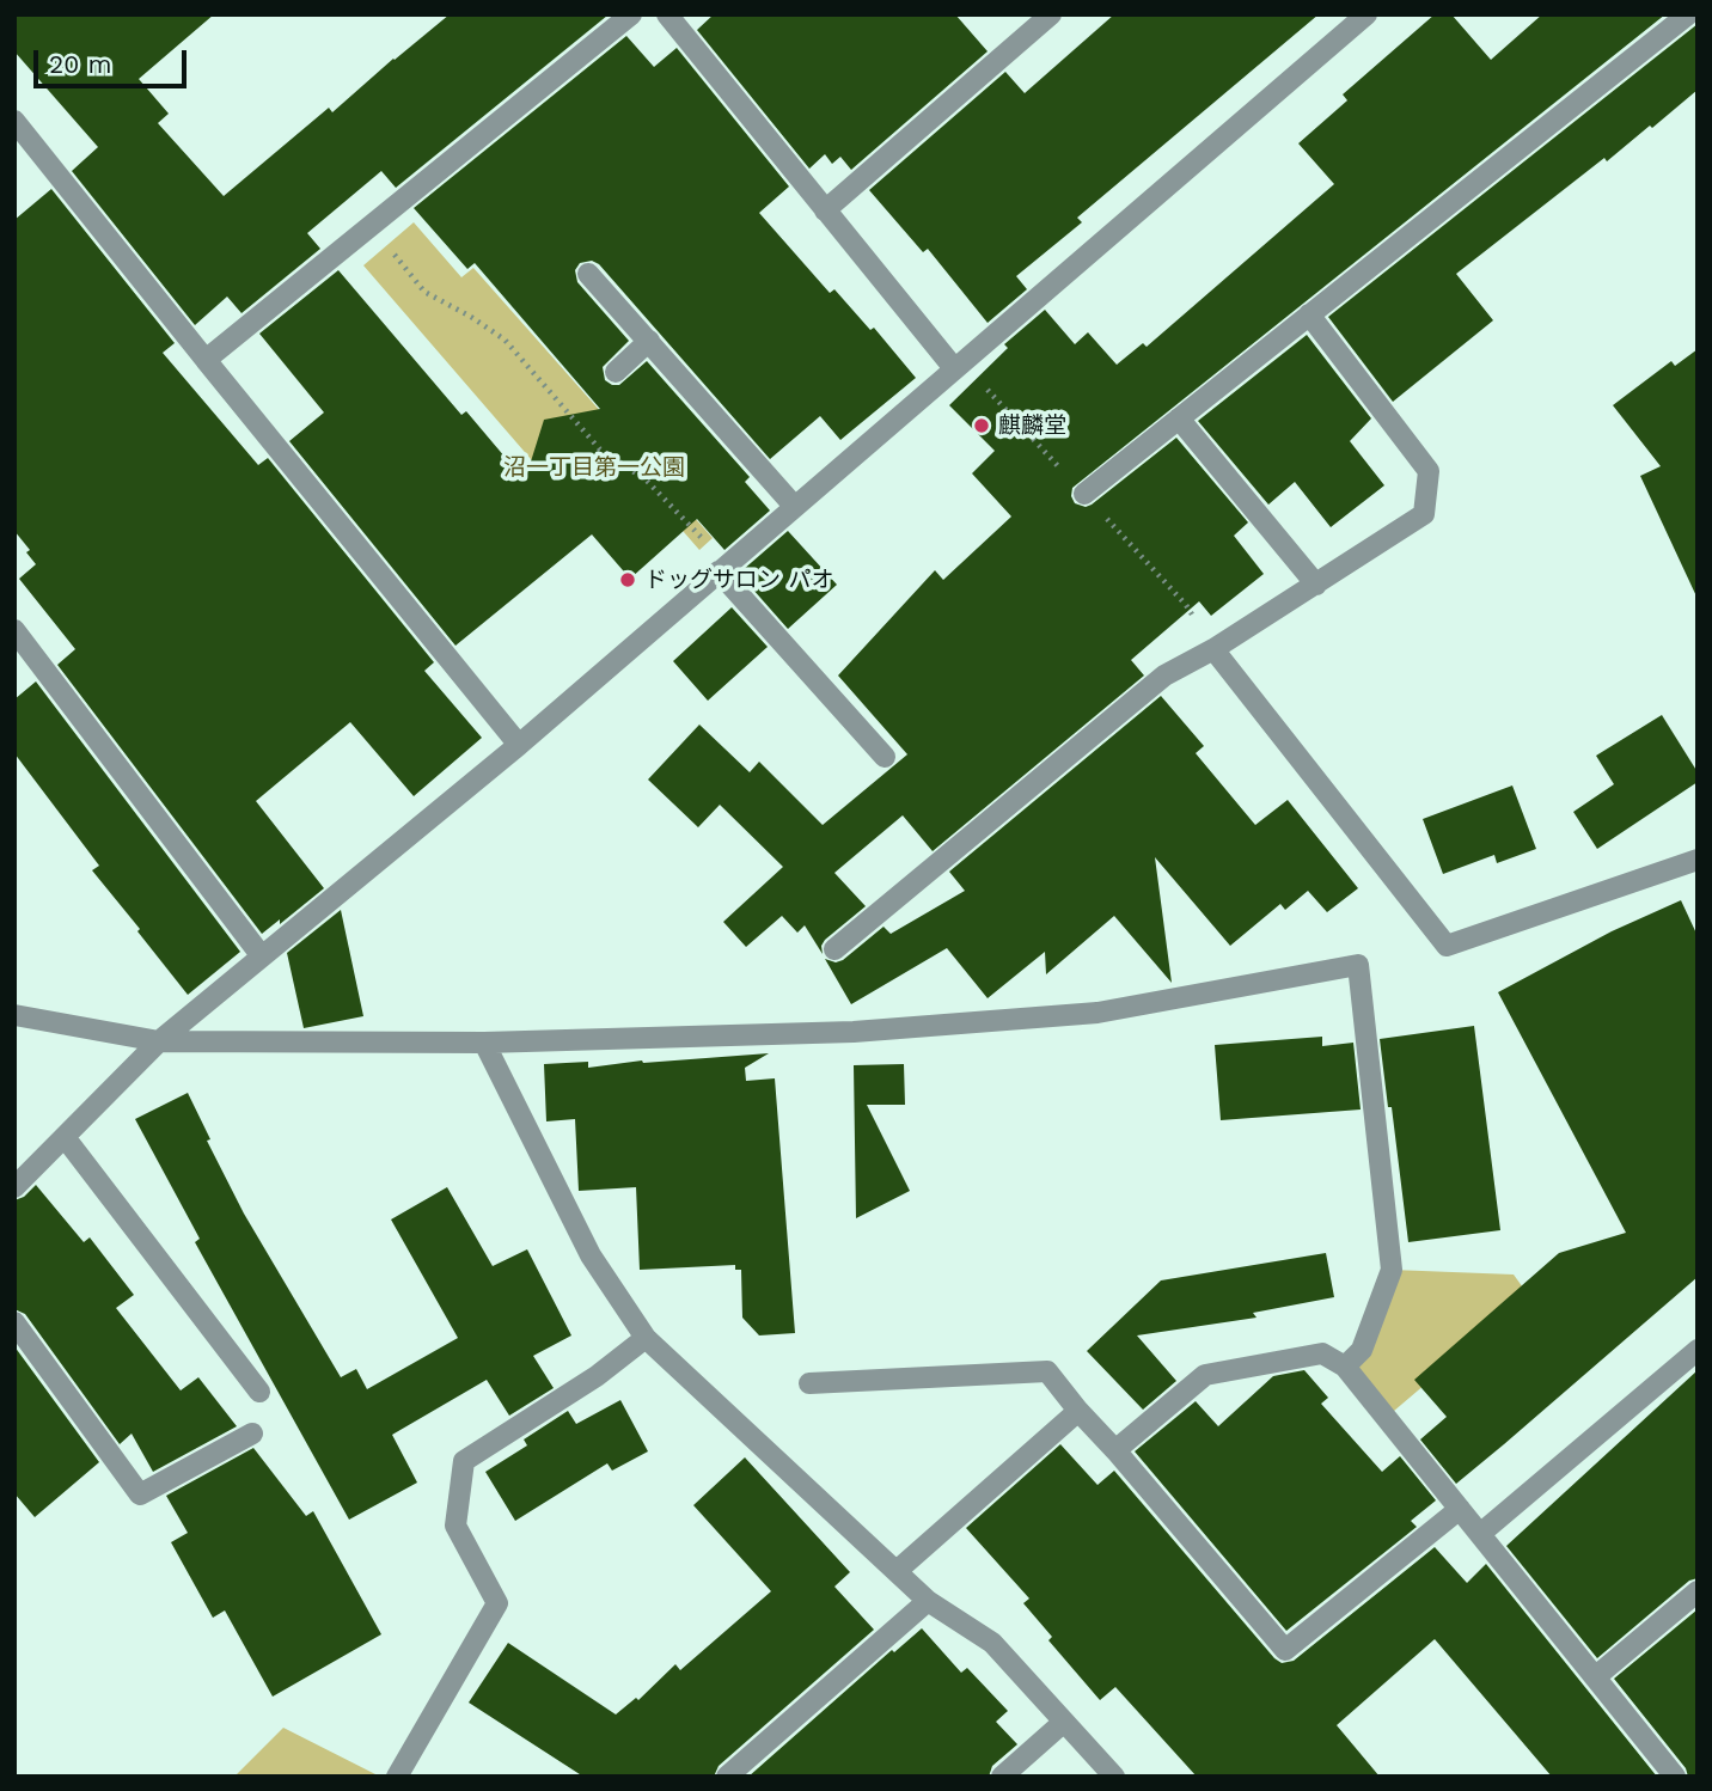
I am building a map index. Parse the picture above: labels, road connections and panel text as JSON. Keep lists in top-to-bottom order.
{
  "parks": ["沼一丁目第一公園"],
  "places": ["麒麟堂", "ドッグサロン パオ"],
  "scale_bar": "20 m"
}
